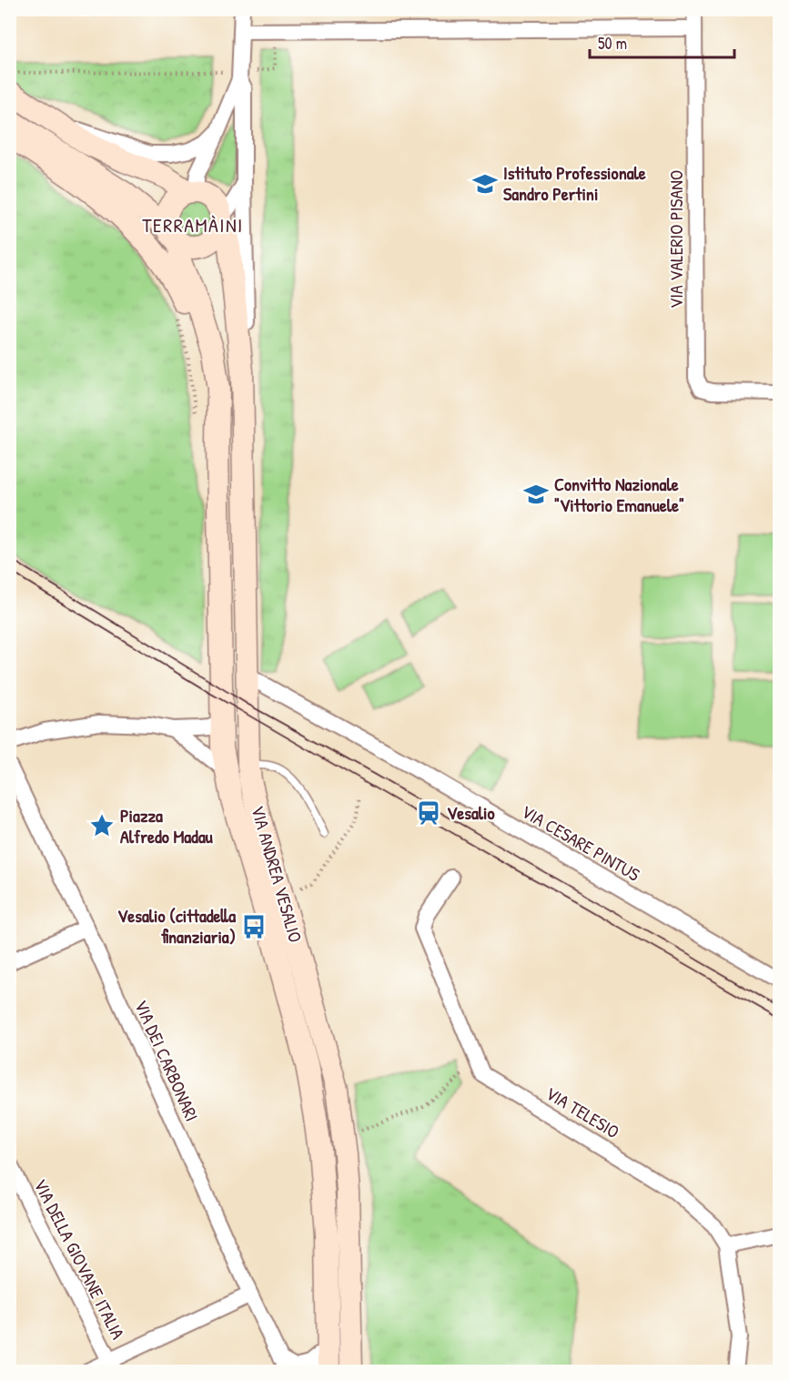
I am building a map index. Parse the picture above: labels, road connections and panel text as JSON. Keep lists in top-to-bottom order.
{
  "streets": {
    "main road": ["VIA ANDREA VESALIO"],
    "street": [
      "VIA VALERIO PISANO",
      "VIA CESARE PINTUS",
      "VIA DEI CARBONARI",
      "VIA TELESIO",
      "VIA DELLA GIOVANE ITALIA"
    ]
  },
  "crossings": [
    ["VIA CESARE PINTUS", "VIA ANDREA VESALIO"]
  ],
  "districts": ["TERRAMÀINI"],
  "places": {
    "school or university": ["Istituto Professionale Sandro Pertini", "Convitto Nazionale \"Vittorio Emanuele\""],
    "station": ["Vesalio"],
    "place": ["Piazza Alfredo Madau"],
    "bus stop": ["Vesalio (cittadella finanziaria)"]
  },
  "scale_bar": "50 m"
}
